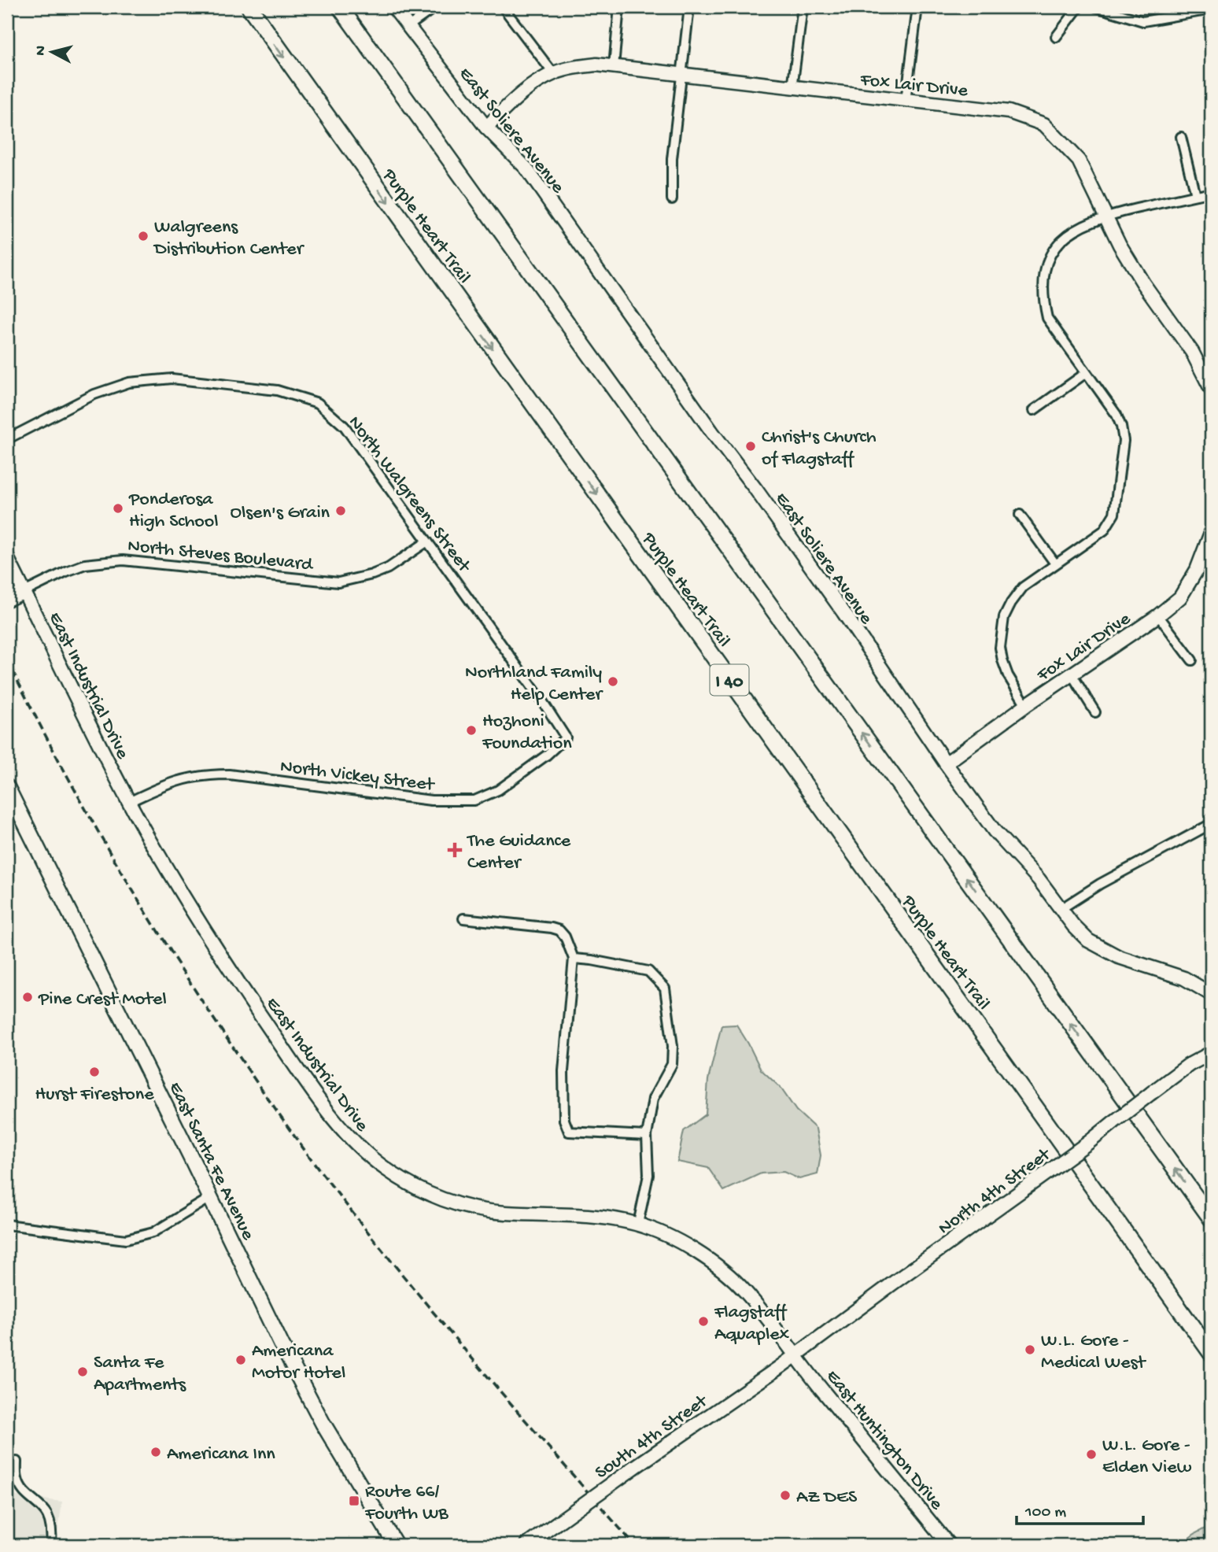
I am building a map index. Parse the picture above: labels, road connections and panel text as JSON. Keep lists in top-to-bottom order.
{
  "streets": {
    "highway": ["Purple Heart Trail", "I 40"],
    "main road": ["East Santa Fe Avenue"],
    "street": [
      "Fox Lair Drive",
      "East Soliere Avenue",
      "North Walgreens Street",
      "North Steves Boulevard",
      "East Industrial Drive",
      "North Vickey Street",
      "North 4th Street",
      "South 4th Street",
      "East Huntington Drive"
    ]
  },
  "crossings": [
    ["Fox Lair Drive", "East Soliere Avenue"],
    ["North Walgreens Street", "North Steves Boulevard"],
    ["North Walgreens Street", "North Vickey Street"],
    ["North Steves Boulevard", "East Industrial Drive"],
    ["East Industrial Drive", "North Vickey Street"],
    ["East Industrial Drive", "North 4th Street"],
    ["East Industrial Drive", "South 4th Street"],
    ["East Industrial Drive", "East Huntington Drive"],
    ["North 4th Street", "South 4th Street"],
    ["North 4th Street", "East Huntington Drive"],
    ["South 4th Street", "East Huntington Drive"]
  ],
  "places": {
    "other": [
      "Walgreens Distribution Center",
      "Christ's Church of Flagstaff",
      "Ponderosa High School",
      "Olsen's Grain",
      "Northland Family Help Center",
      "Hozhoni Foundation",
      "Pine Crest Motel",
      "Hurst Firestone",
      "Flagstaff Aquaplex",
      "W.L. Gore - Medical West",
      "Americana Motor Hotel",
      "Santa Fe Apartments",
      "Americana Inn",
      "W.L. Gore - Elden View",
      "AZ DES"
    ],
    "health": ["The Guidance Center"],
    "transit": ["Route 66/ Fourth WB"]
  },
  "scale_bar": "100 m",
  "north": "left"
}
